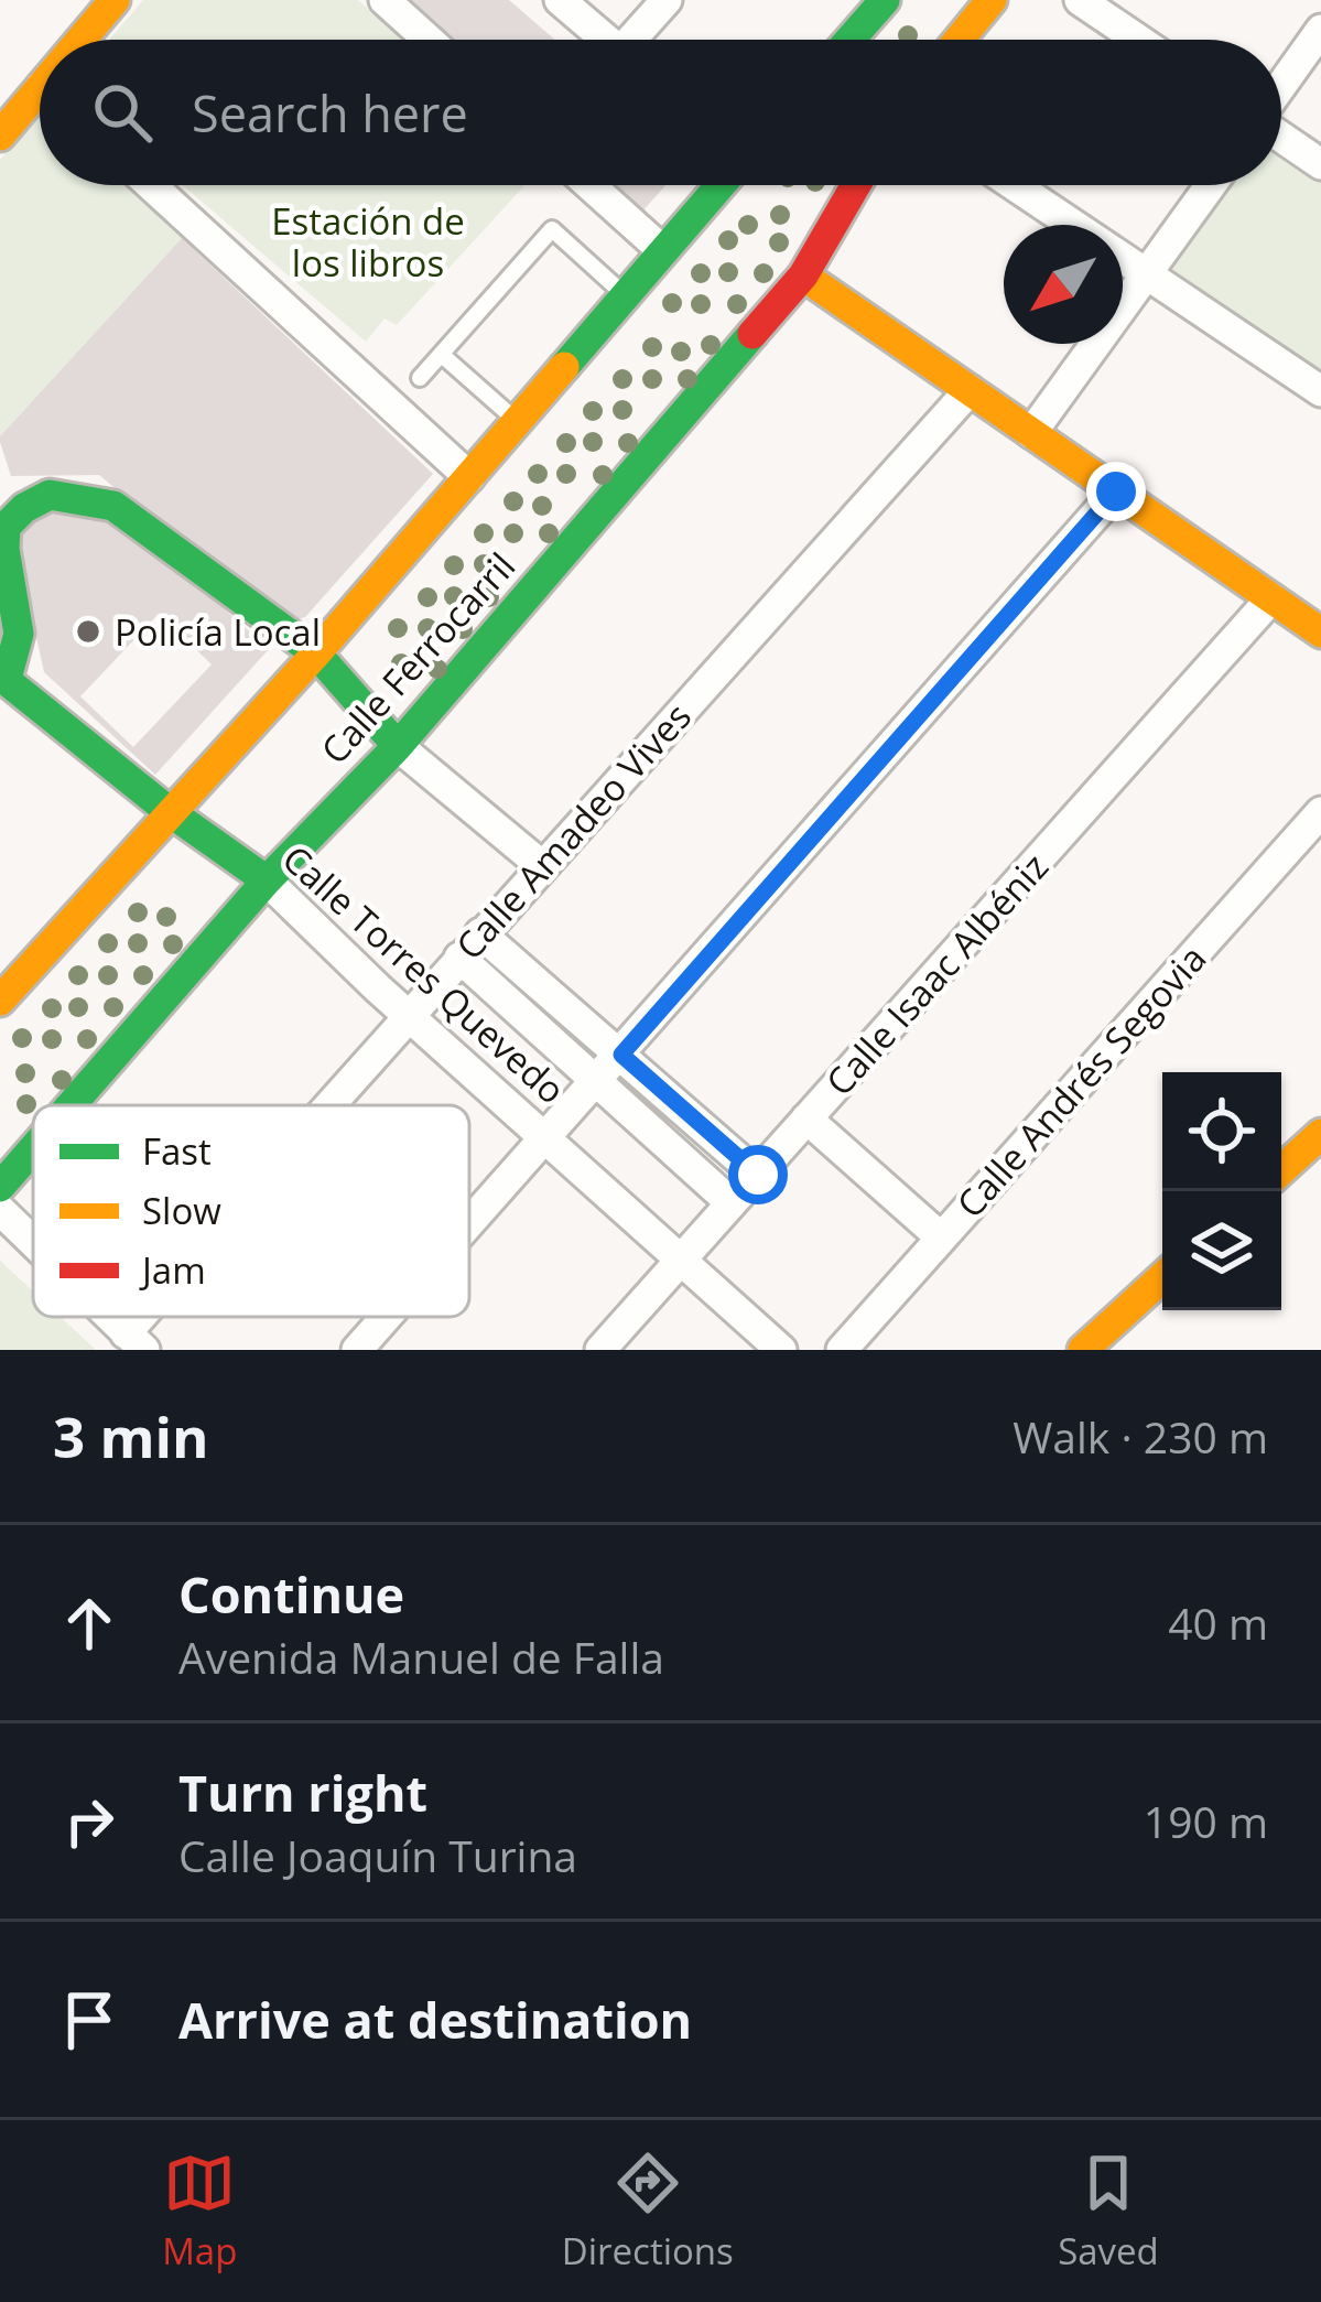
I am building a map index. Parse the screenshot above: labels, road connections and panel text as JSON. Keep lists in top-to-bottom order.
{
  "streets": {
    "street": [
      "Calle Ferrocarril",
      "Calle Amadeo Vives",
      "Calle Torres Quevedo",
      "Calle Isaac Albéniz",
      "Calle Andrés Segovia"
    ]
  },
  "crossings": [
    ["Calle Ferrocarril", "Calle Torres Quevedo"],
    ["Calle Amadeo Vives", "Calle Torres Quevedo"],
    ["Calle Torres Quevedo", "Calle Isaac Albéniz"]
  ],
  "parks": ["Estación de los libros"],
  "places": ["Policía Local"],
  "legend": ["Fast", "Slow", "Jam"],
  "north": "bottom left",
  "page": {
    "search": "Search here",
    "heading": ["3 min", "Walk · 230 m"],
    "list": [
      ["Continue", "Avenida Manuel de Falla", "40 m"],
      ["Turn right", "Calle Joaquín Turina", "190 m"],
      "Arrive at destination"
    ],
    "nav": ["Map", "Directions", "Saved"]
  }
}
